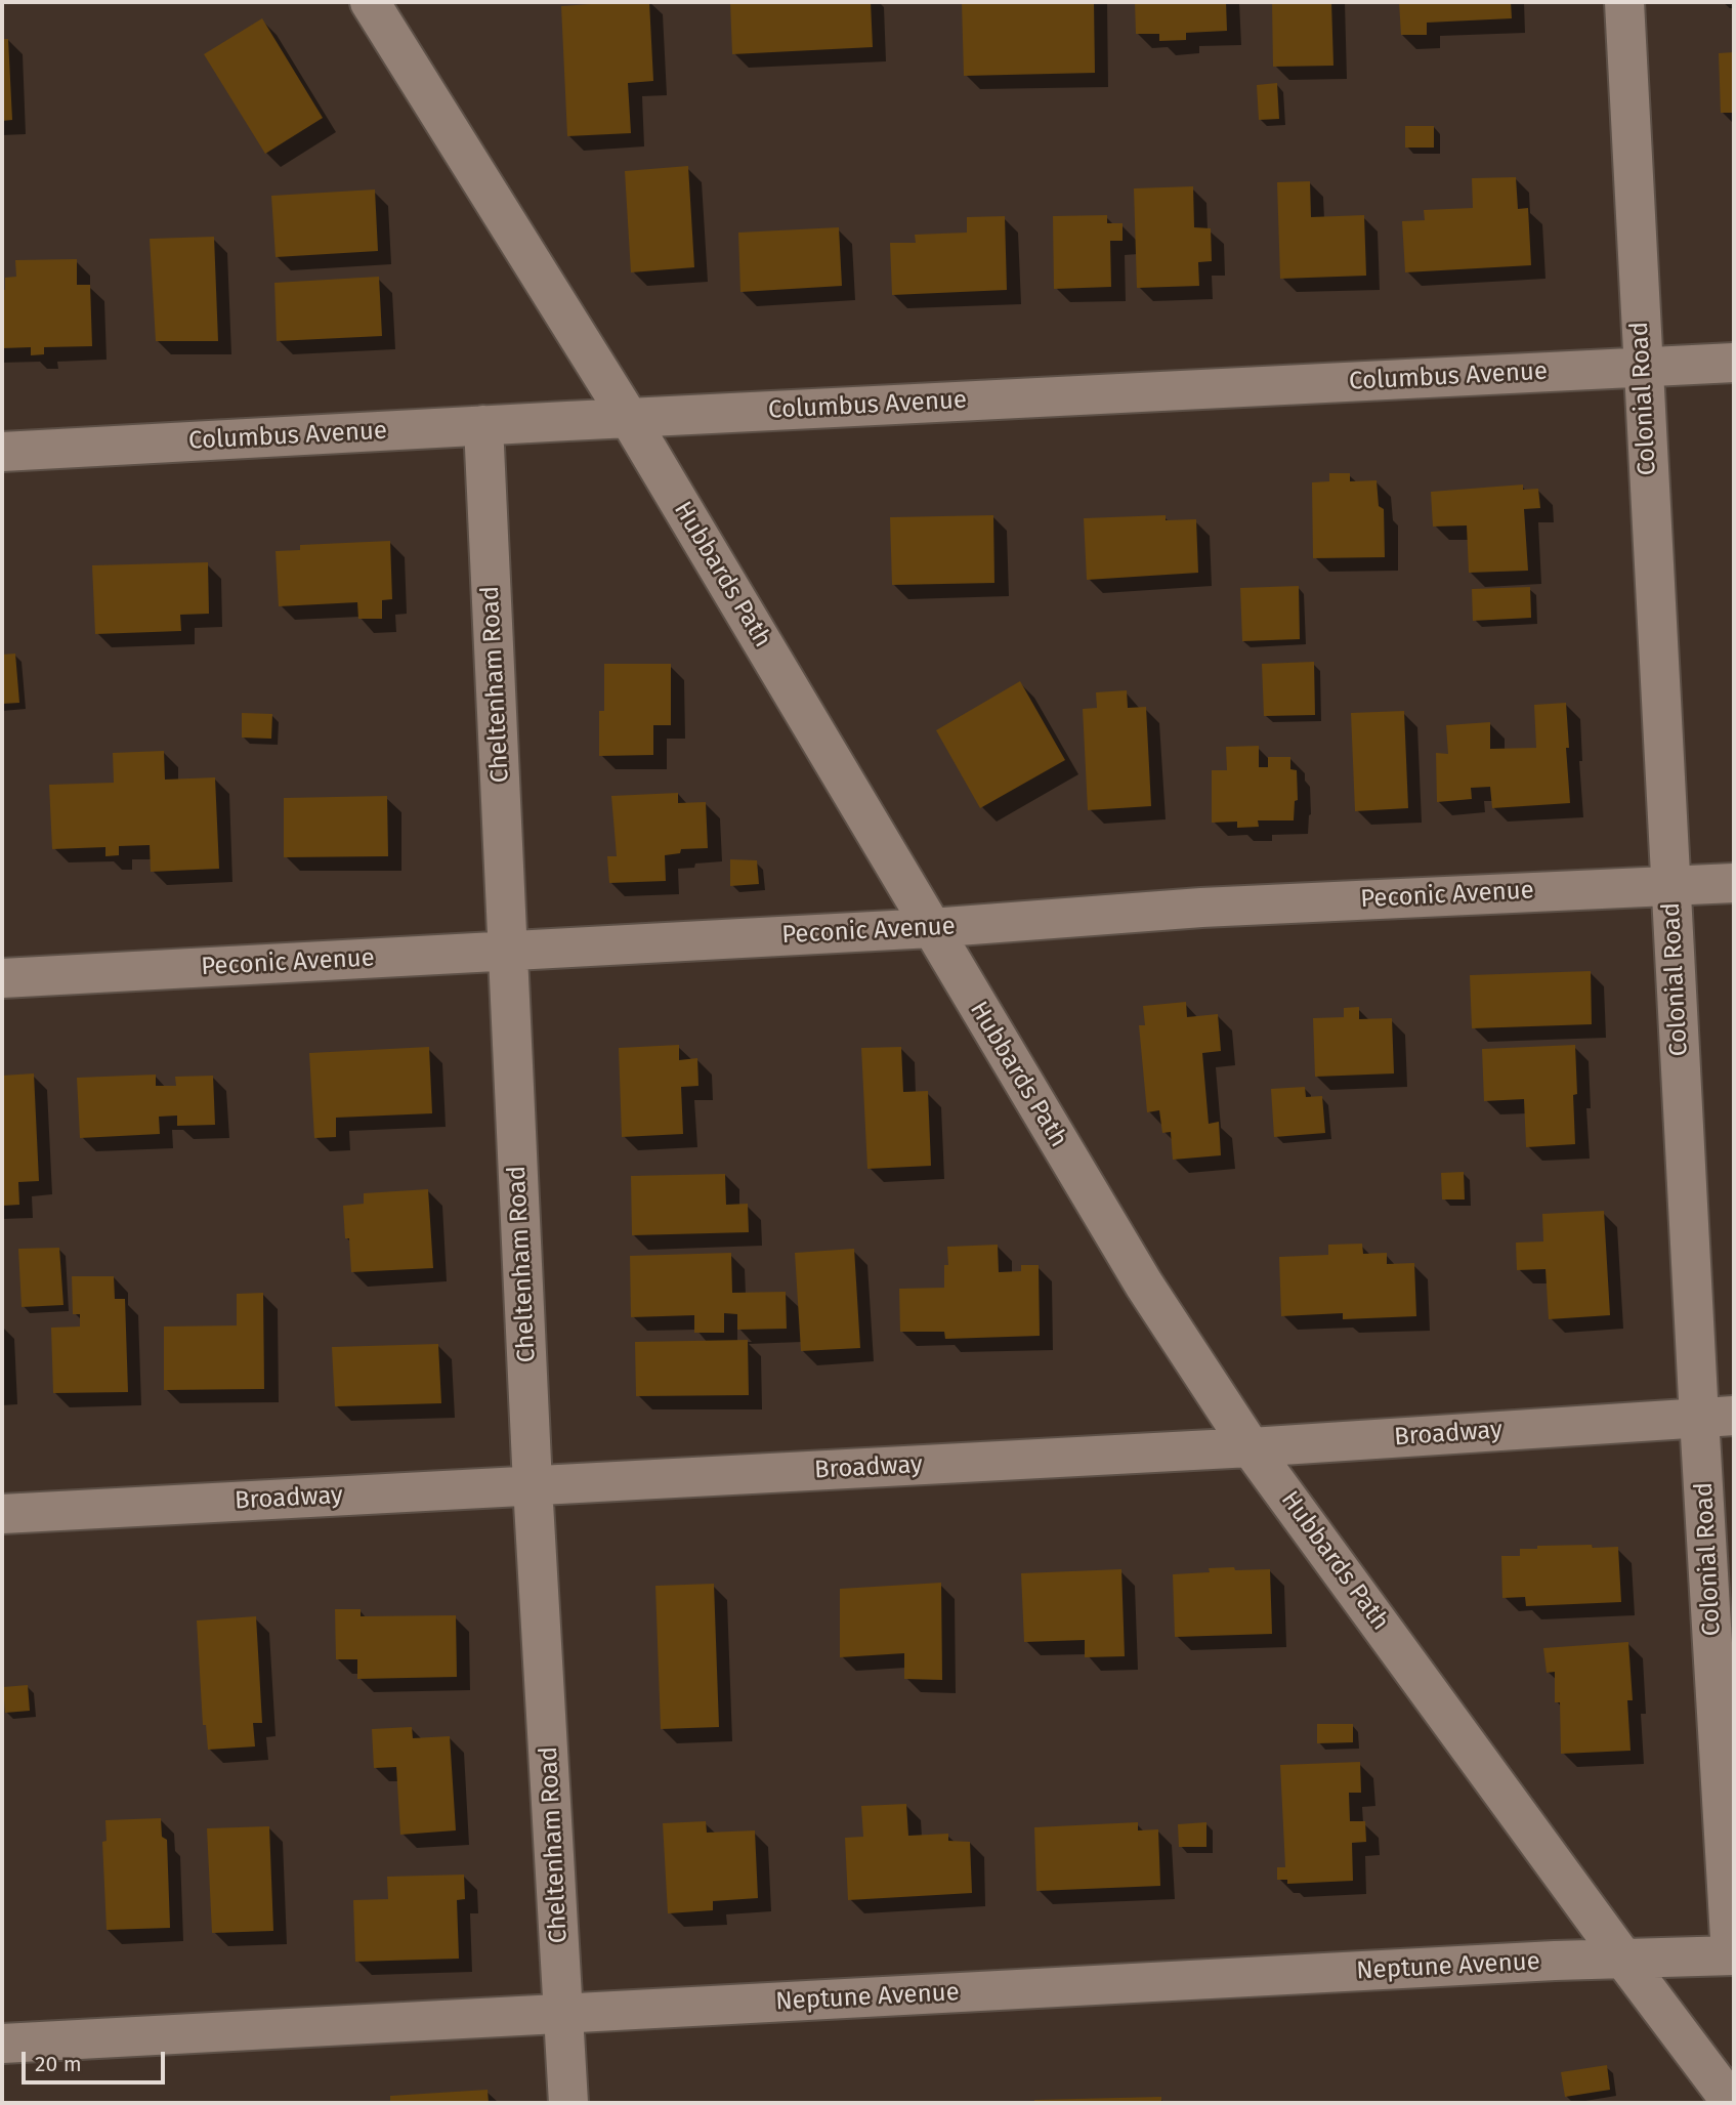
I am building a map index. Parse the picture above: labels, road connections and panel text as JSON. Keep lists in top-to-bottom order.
{
  "streets": {
    "street": [
      "Columbus Avenue",
      "Colonial Road",
      "Hubbards Path",
      "Cheltenham Road",
      "Peconic Avenue",
      "Broadway",
      "Neptune Avenue"
    ]
  },
  "crossings": [
    ["Columbus Avenue", "Colonial Road"],
    ["Columbus Avenue", "Hubbards Path"],
    ["Columbus Avenue", "Cheltenham Road"],
    ["Colonial Road", "Peconic Avenue"],
    ["Colonial Road", "Broadway"],
    ["Colonial Road", "Neptune Avenue"],
    ["Hubbards Path", "Peconic Avenue"],
    ["Hubbards Path", "Broadway"],
    ["Hubbards Path", "Neptune Avenue"],
    ["Cheltenham Road", "Peconic Avenue"],
    ["Cheltenham Road", "Broadway"],
    ["Cheltenham Road", "Neptune Avenue"]
  ],
  "scale_bar": "20 m"
}
